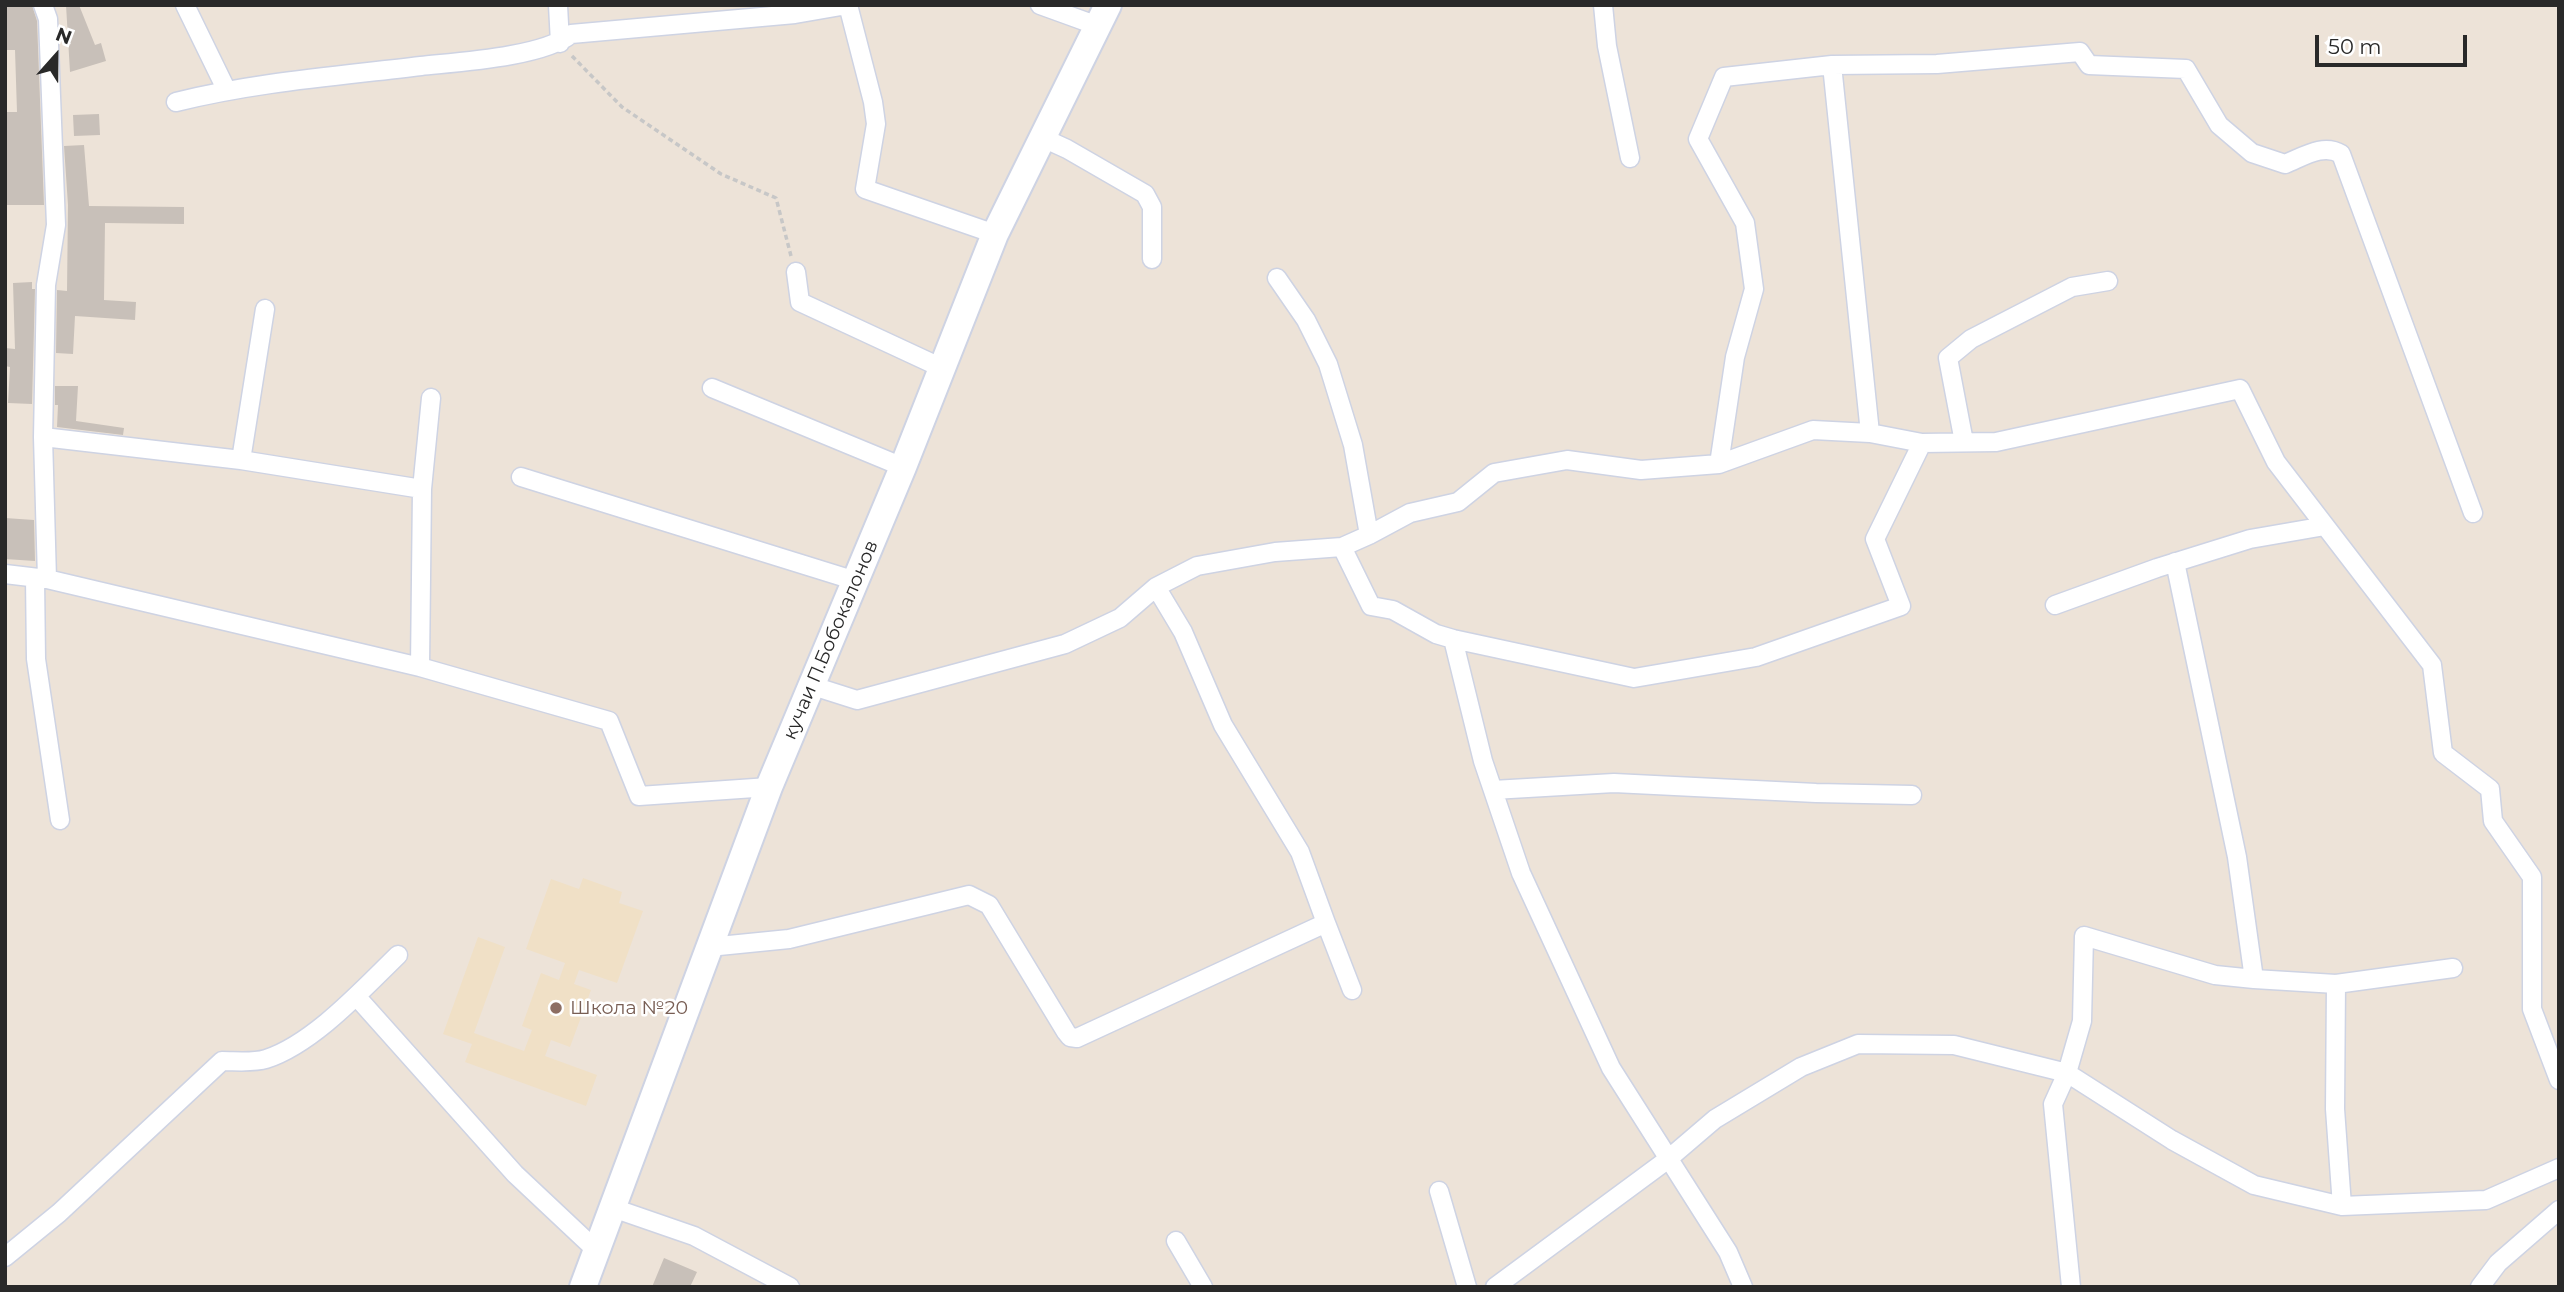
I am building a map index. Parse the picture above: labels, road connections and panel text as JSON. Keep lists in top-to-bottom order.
{
  "streets": {
    "main road": ["кучаи П.Бобокалонов"]
  },
  "places": ["Школа №20"],
  "scale_bar": "50 m",
  "north": "top"
}
